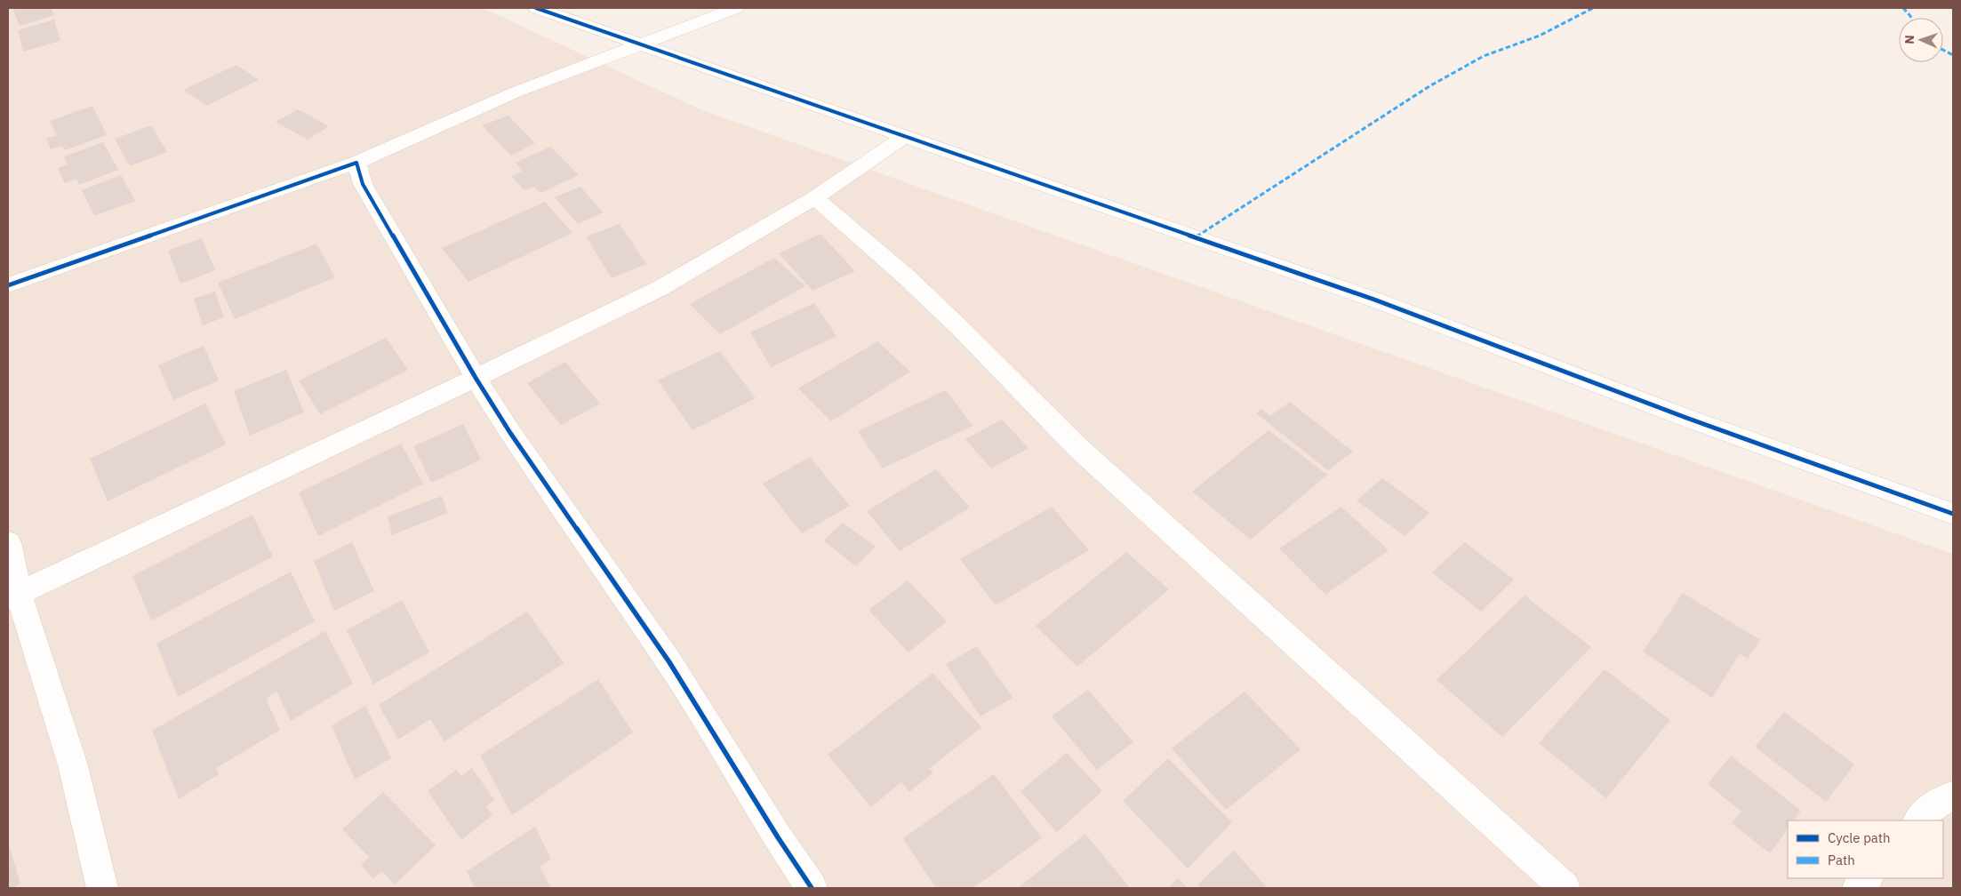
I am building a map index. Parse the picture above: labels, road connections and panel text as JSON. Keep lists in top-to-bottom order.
{
  "legend": ["Cycle path", "Path"],
  "north": "left"
}
